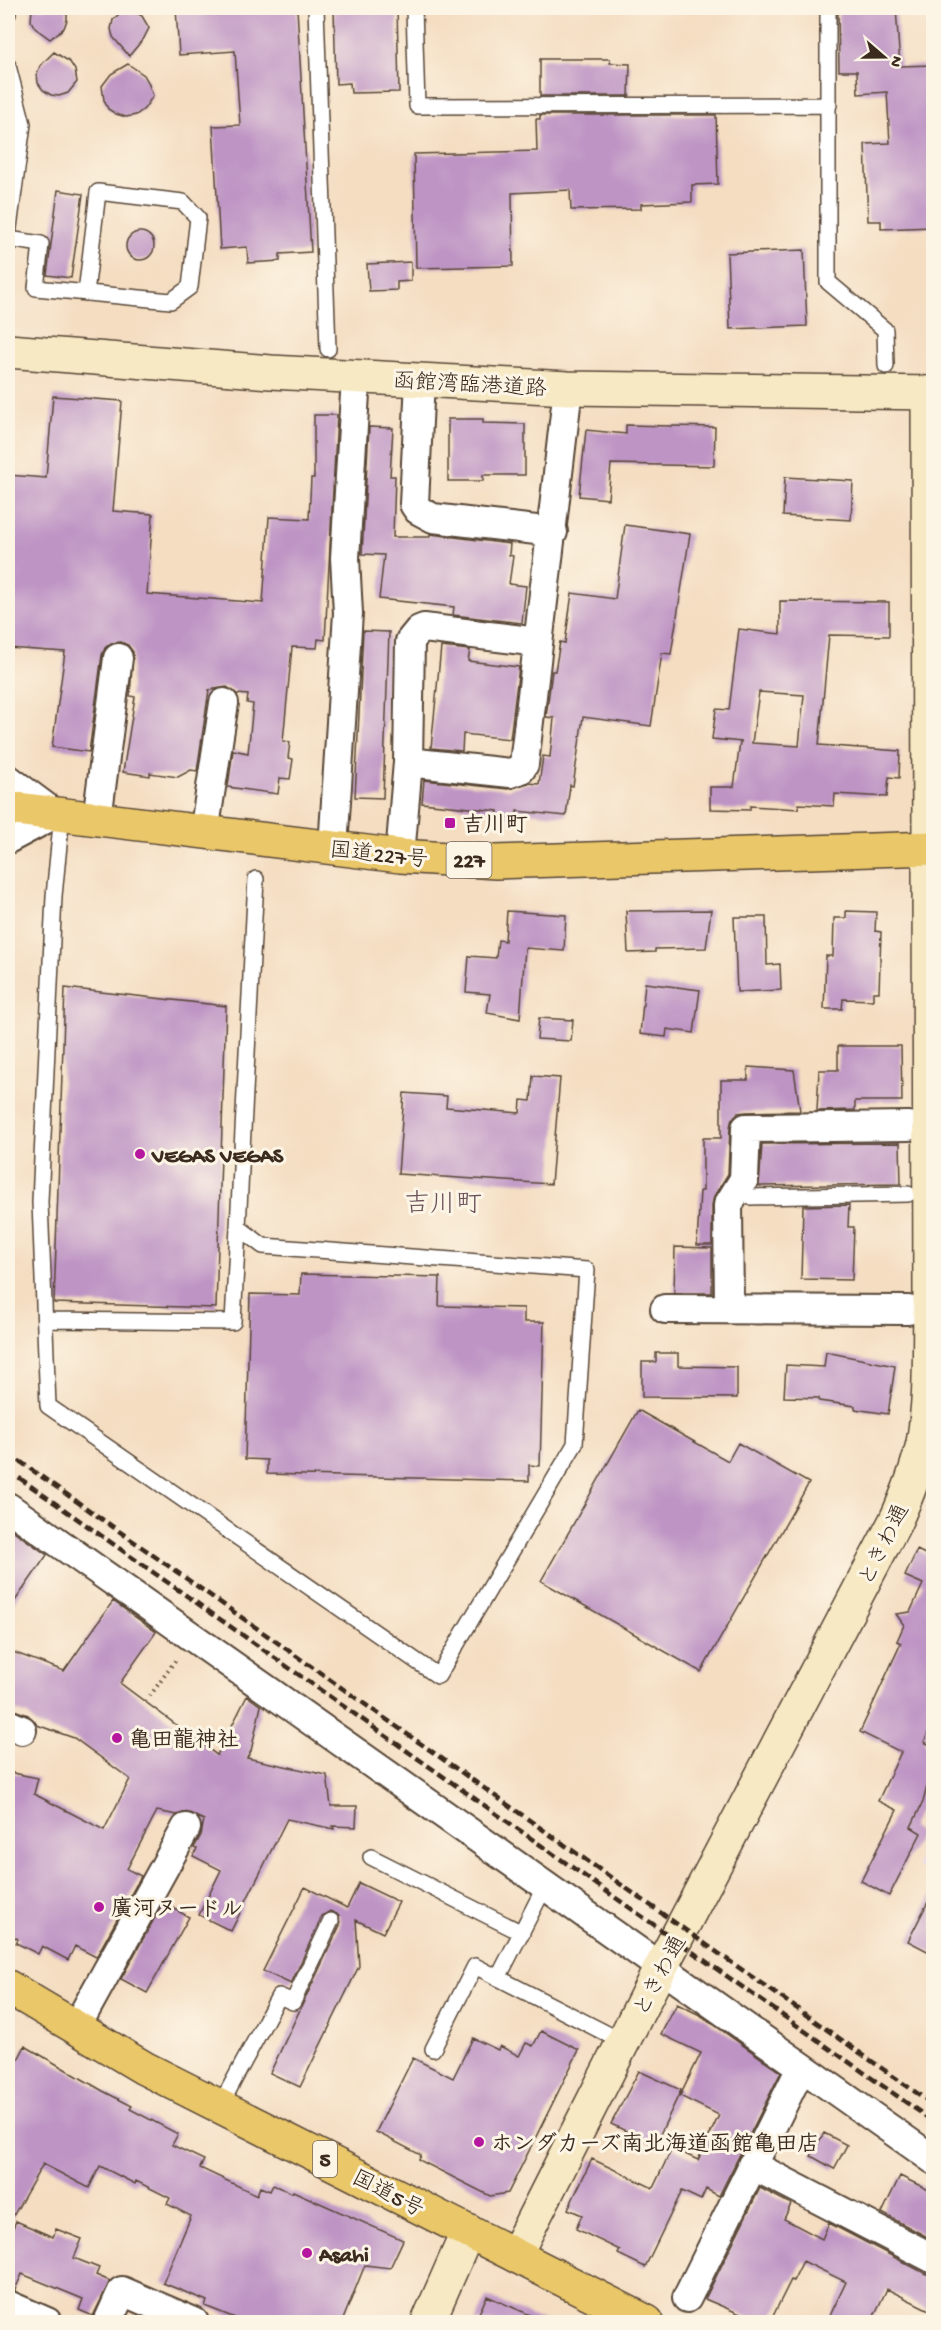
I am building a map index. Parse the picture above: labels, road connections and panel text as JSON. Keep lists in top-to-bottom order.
{
  "streets": {
    "highway": [
      "国道227号",
      "227",
      "5",
      "国道5号"
    ],
    "street": ["函館湾臨港道路", "ときわ通"]
  },
  "crossings": [
    ["函館湾臨港道路", "ときわ通"],
    ["国道227号", "ときわ通"],
    ["ときわ通", "国道5号"]
  ],
  "districts": ["吉川町"],
  "places": {
    "transit": ["吉川町"],
    "other": [
      "VEGAS VEGAS",
      "亀田龍神社",
      "廣河ヌードル",
      "ホンダカーズ南北海道函館亀田店",
      "Asahi"
    ]
  },
  "north": "right"
}
